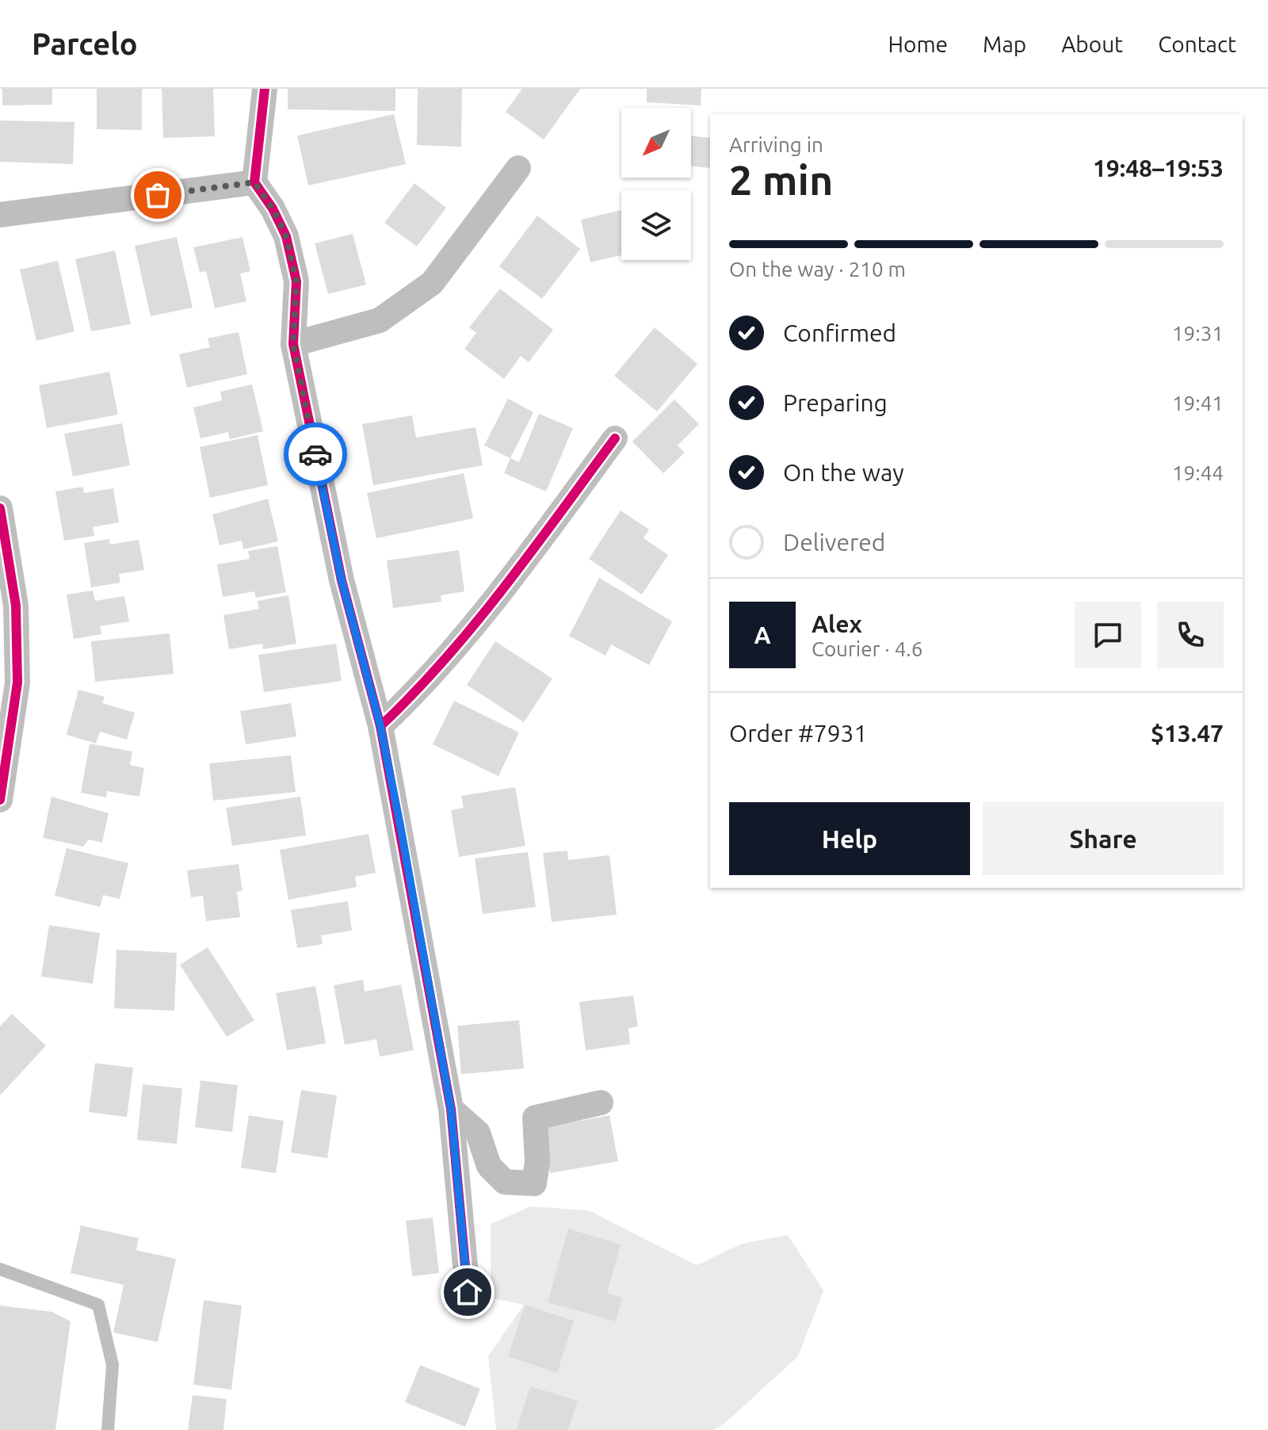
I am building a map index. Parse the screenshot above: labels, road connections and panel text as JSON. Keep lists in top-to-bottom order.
{
  "north": "bottom left",
  "page": {
    "header": "Parcelo",
    "nav": [
      "Home",
      "Map",
      "About",
      "Contact"
    ],
    "heading": ["2 min", "Arriving in", "19:48–19:53"],
    "panel": [
      "Alex",
      "Courier · 4.6",
      "Order #7931",
      "$13.47"
    ],
    "bar": "On the way · 210 m",
    "list": [
      ["Confirmed", "19:31"],
      ["Preparing", "19:41"],
      ["On the way", "19:44"],
      "Delivered"
    ],
    "round": "A",
    "buttons": ["Help", "Share"]
  }
}
